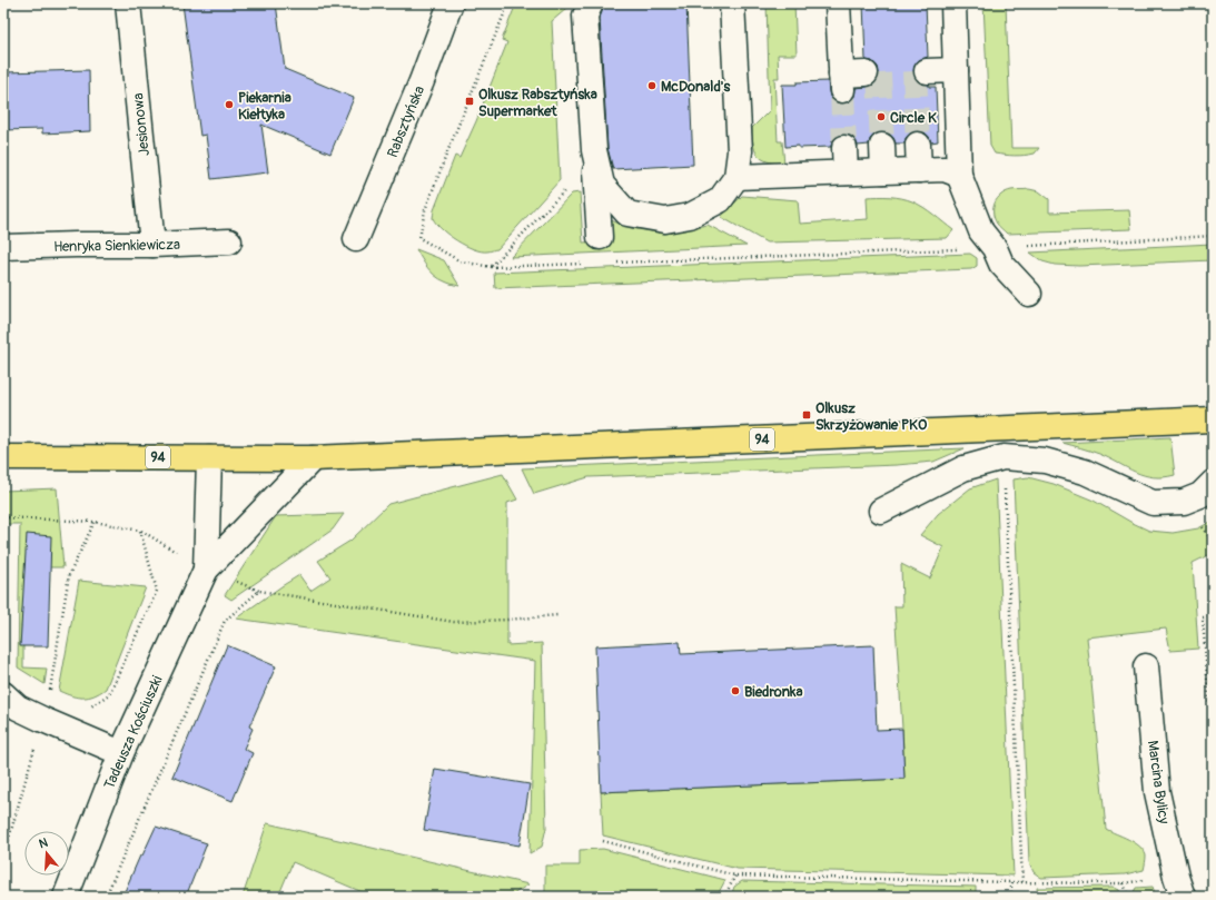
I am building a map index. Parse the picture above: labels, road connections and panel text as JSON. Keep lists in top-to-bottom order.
{
  "streets": {
    "main road": ["94"],
    "street": [
      "Rabsztyńska",
      "Jesionowa",
      "Henryka Sienkiewicza",
      "Tadeusza Kościuszki",
      "Marcina Bylicy"
    ]
  },
  "crossings": [
    ["Jesionowa", "Henryka Sienkiewicza"],
    ["94", "Tadeusza Kościuszki"]
  ],
  "places": {
    "other": [
      "McDonald's",
      "Piekarnia Kiełtyka",
      "Circle K",
      "Biedronka"
    ],
    "transit": ["Olkusz Rabsztyńska Supermarket", "Olkusz Skrzyżowanie PKO"]
  },
  "north": "top"
}
